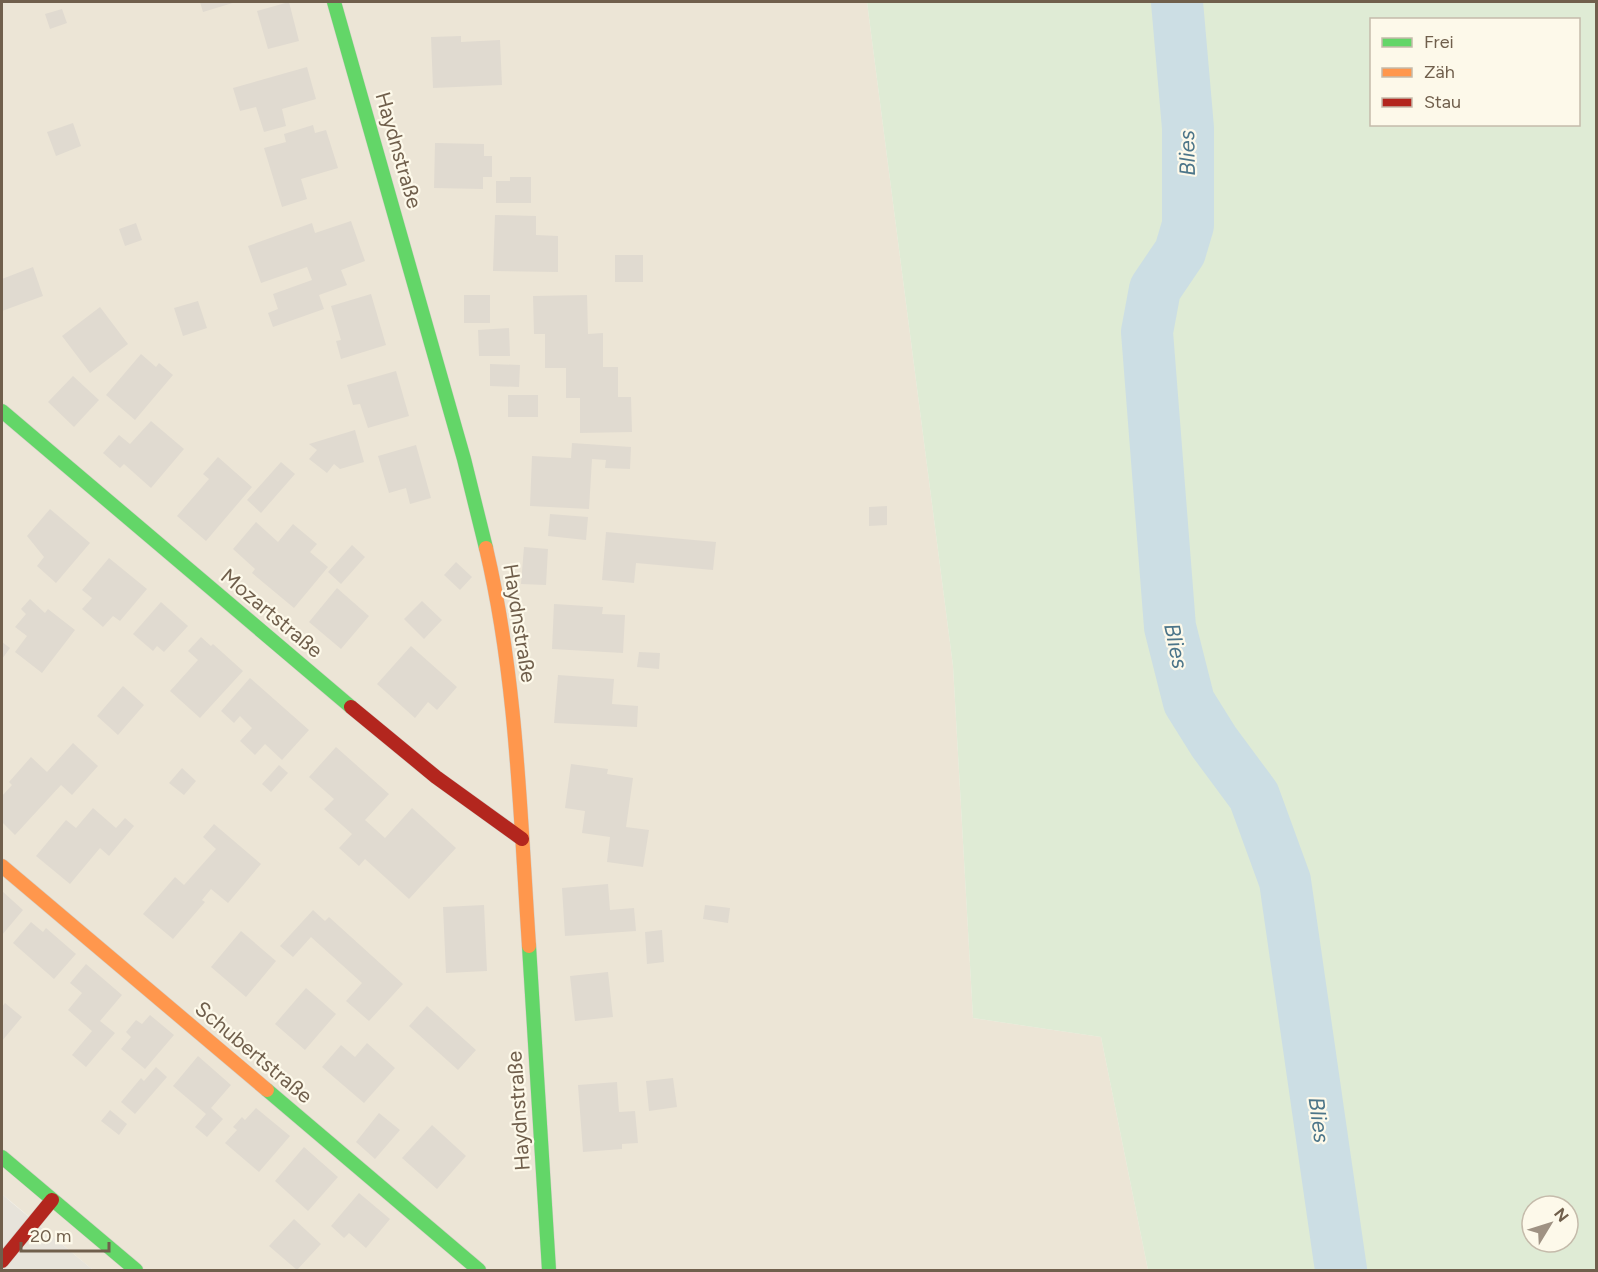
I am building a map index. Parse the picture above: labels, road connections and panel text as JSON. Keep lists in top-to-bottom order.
{
  "streets": {
    "street": ["Haydnstraße", "Mozartstraße", "Schubertstraße"]
  },
  "crossings": [
    ["Haydnstraße", "Mozartstraße"]
  ],
  "water": ["Blies"],
  "legend": ["Frei", "Zäh", "Stau"],
  "scale_bar": "20 m",
  "north": "top right"
}
